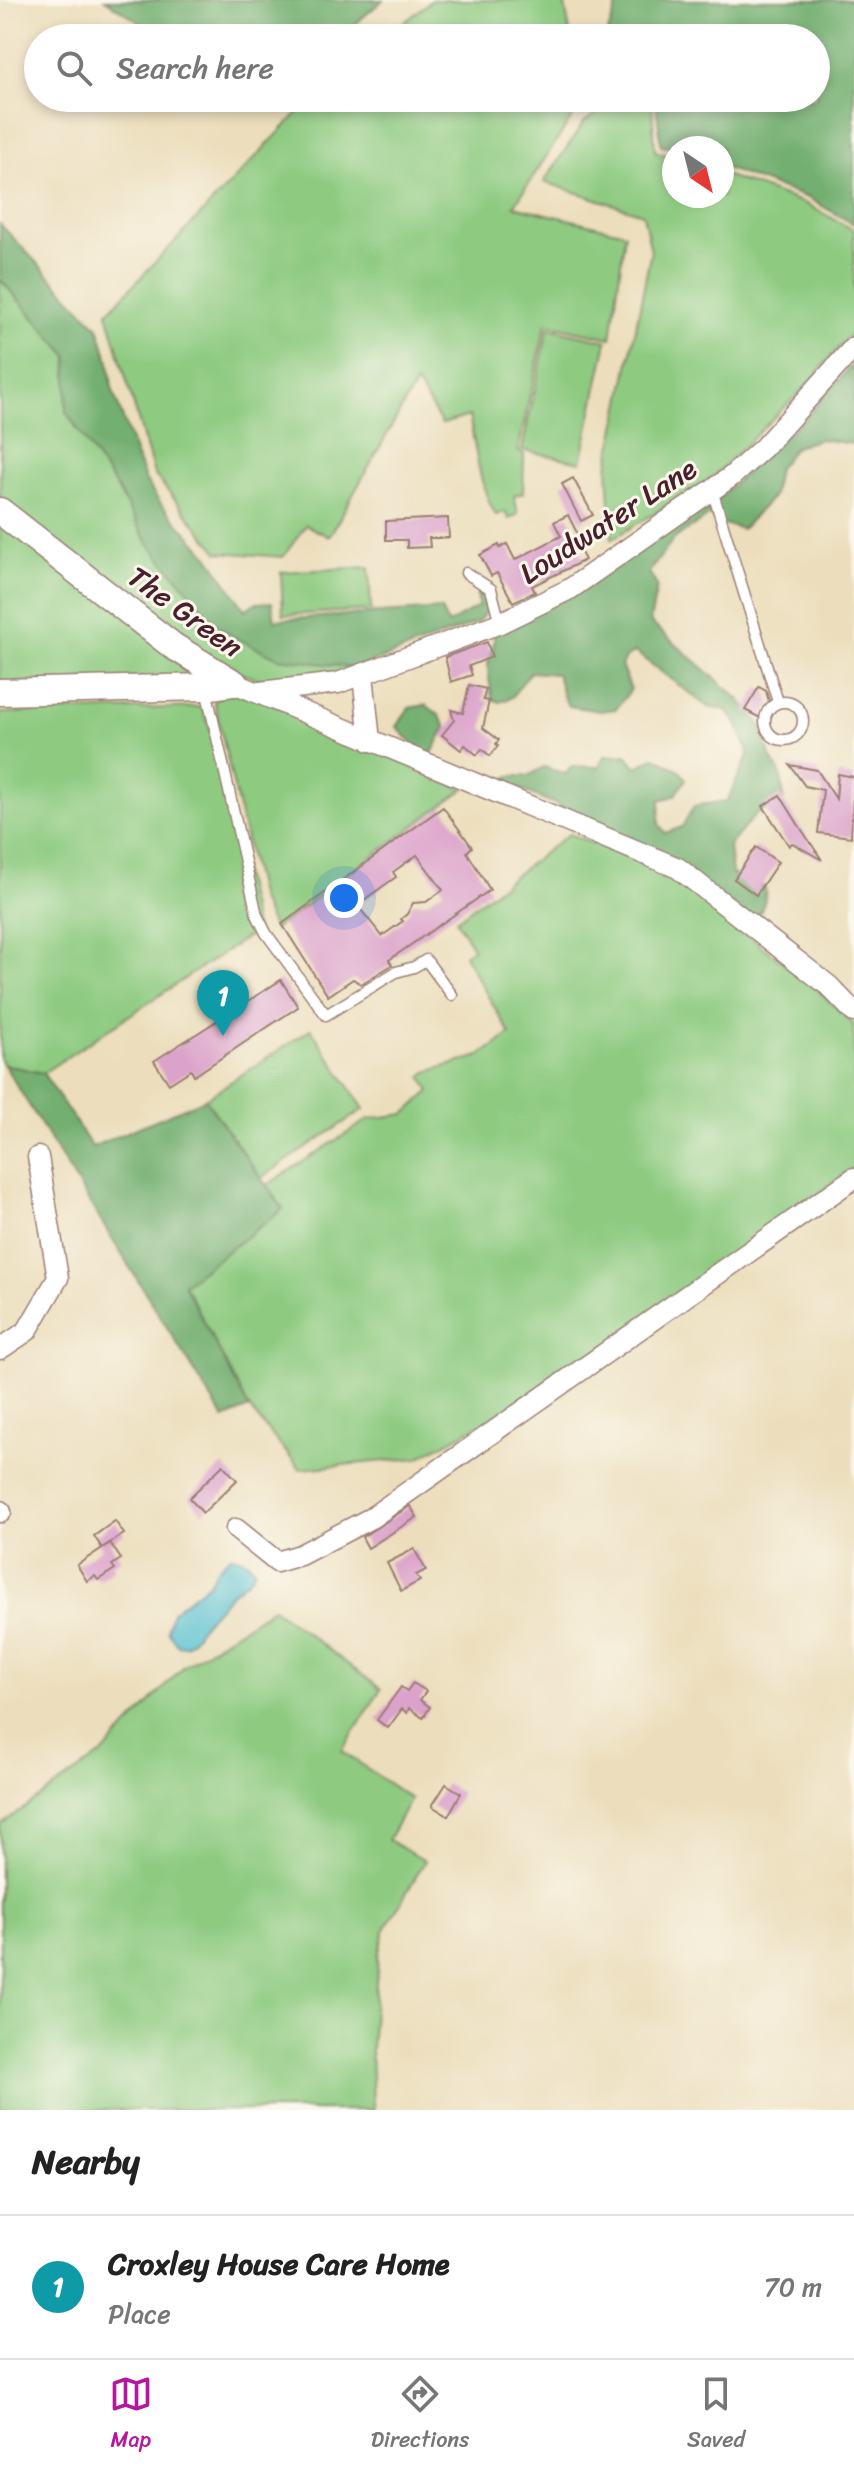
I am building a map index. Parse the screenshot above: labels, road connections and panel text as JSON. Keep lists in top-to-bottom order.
{
  "streets": {
    "street": ["Loudwater Lane", "The Green"]
  },
  "crossings": [
    ["Loudwater Lane", "The Green"]
  ],
  "north": "bottom right",
  "page": {
    "search": "Search here",
    "pins": "1",
    "heading": "Nearby",
    "list": [
      {
        "mark": "1",
        "name": "Croxley House Care Home",
        "note": "Place",
        "value": "70 m"
      }
    ],
    "nav": ["Map", "Directions", "Saved"]
  }
}
